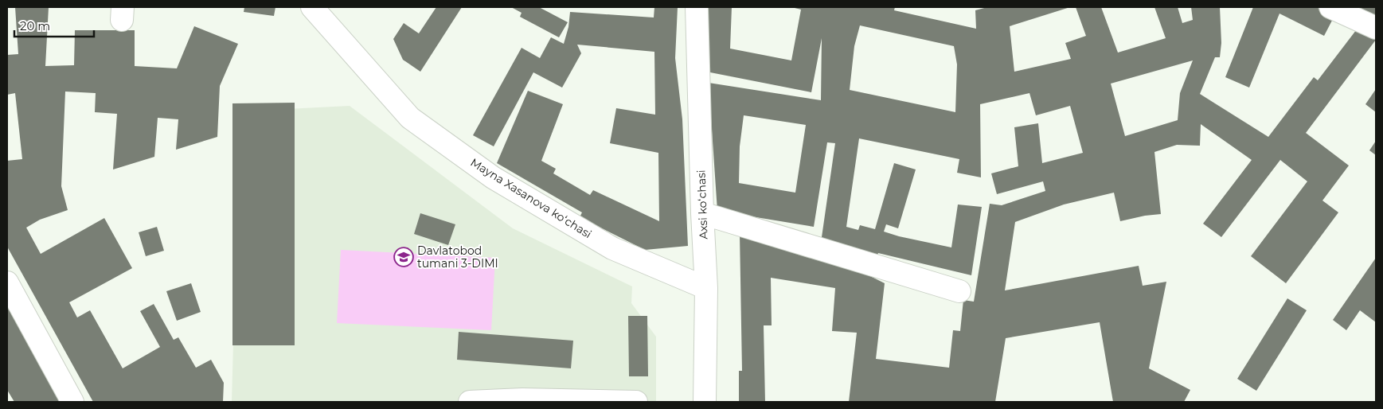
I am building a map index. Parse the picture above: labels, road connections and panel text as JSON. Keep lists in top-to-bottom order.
{
  "streets": {
    "street": ["Mayna Xasanova koʻchasi", "Axsi koʻchasi"]
  },
  "crossings": [
    ["Mayna Xasanova koʻchasi", "Axsi koʻchasi"]
  ],
  "places": {
    "school or university": ["Davlatobod tumani 3-DIMI"]
  },
  "scale_bar": "20 m"
}
